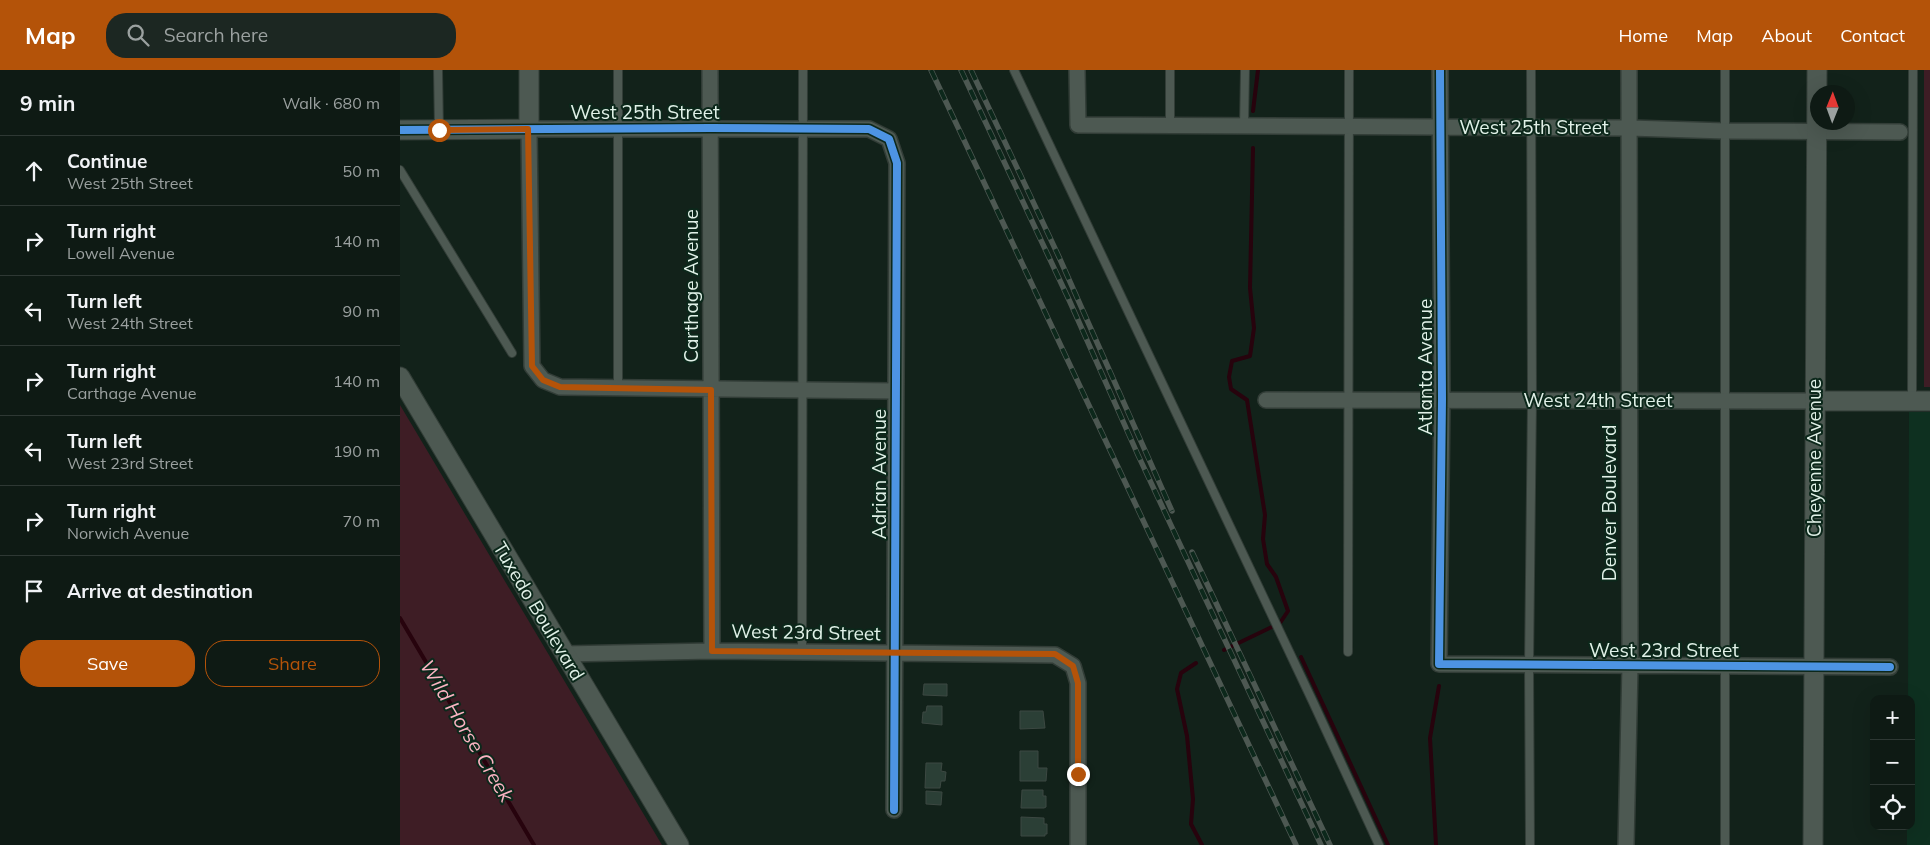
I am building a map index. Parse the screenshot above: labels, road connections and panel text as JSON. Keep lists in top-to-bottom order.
{
  "streets": {
    "street": [
      "West 25th Street",
      "Carthage Avenue",
      "Atlanta Avenue",
      "West 24th Street",
      "Cheyenne Avenue",
      "Adrian Avenue",
      "Denver Boulevard",
      "Tuxedo Boulevard",
      "West 23rd Street"
    ]
  },
  "crossings": [
    ["West 25th Street", "Carthage Avenue"],
    ["West 25th Street", "Atlanta Avenue"],
    ["West 25th Street", "Cheyenne Avenue"],
    ["West 25th Street", "Adrian Avenue"],
    ["West 25th Street", "Denver Boulevard"],
    ["Carthage Avenue", "West 23rd Street"],
    ["Atlanta Avenue", "West 24th Street"],
    ["Atlanta Avenue", "West 23rd Street"],
    ["West 24th Street", "Cheyenne Avenue"],
    ["West 24th Street", "Denver Boulevard"],
    ["Cheyenne Avenue", "West 23rd Street"],
    ["Adrian Avenue", "West 23rd Street"],
    ["Denver Boulevard", "West 23rd Street"],
    ["Tuxedo Boulevard", "West 23rd Street"]
  ],
  "water": ["Wild Horse Creek"],
  "north": "top",
  "page": {
    "header": "Map",
    "search": "Search here",
    "nav": [
      "Home",
      "Map",
      "About",
      "Contact"
    ],
    "heading": ["9 min", "Walk · 680 m"],
    "list": [
      ["Continue", "West 25th Street", "50 m"],
      ["Turn right", "Lowell Avenue", "140 m"],
      ["Turn left", "West 24th Street", "90 m"],
      ["Turn right", "Carthage Avenue", "140 m"],
      ["Turn left", "West 23rd Street", "190 m"],
      ["Turn right", "Norwich Avenue", "70 m"],
      "Arrive at destination"
    ],
    "buttons": ["Save", "Share"],
    "map_buttons": ["+", "−"]
  }
}
